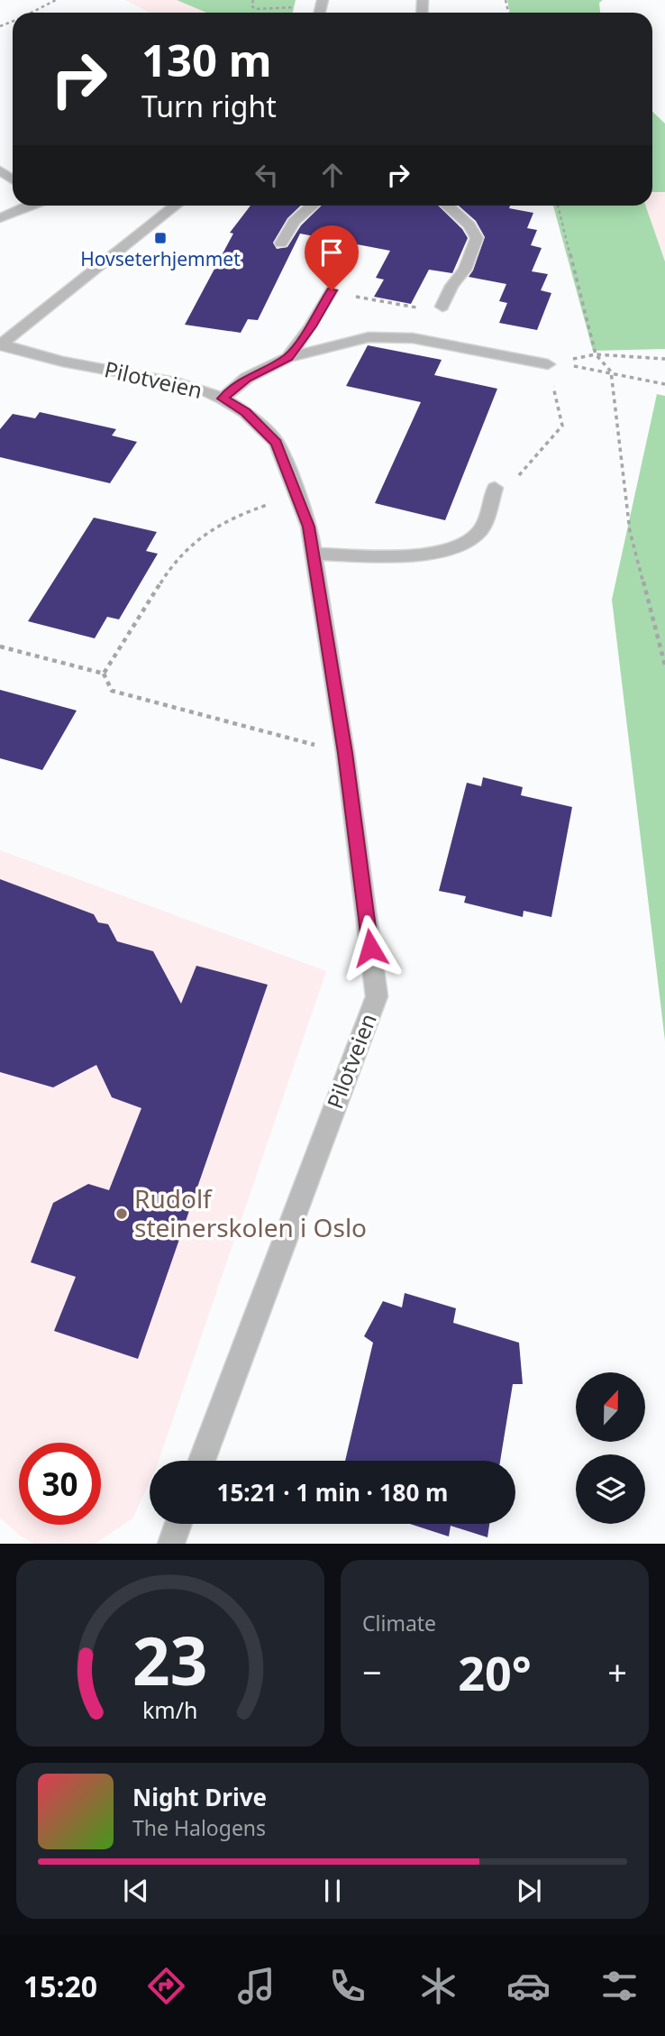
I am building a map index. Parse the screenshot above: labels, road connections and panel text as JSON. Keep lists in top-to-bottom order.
{
  "streets": {
    "street": ["Pilotveien"]
  },
  "places": {
    "transit": ["Hovseterhjemmet"],
    "other": ["Rudolf steinerskolen i Oslo"]
  },
  "north": "top",
  "page": {
    "turn": ["130 m", "Turn right"],
    "limit": "30",
    "trip": "15:21 · 1 min · 180 m",
    "tile": "Climate",
    "heat": ["−", "20°", "+"],
    "song": ["Night Drive", "The Halogens"],
    "tabs": "15:20",
    "gauge": ["23", "km/h"]
  }
}
